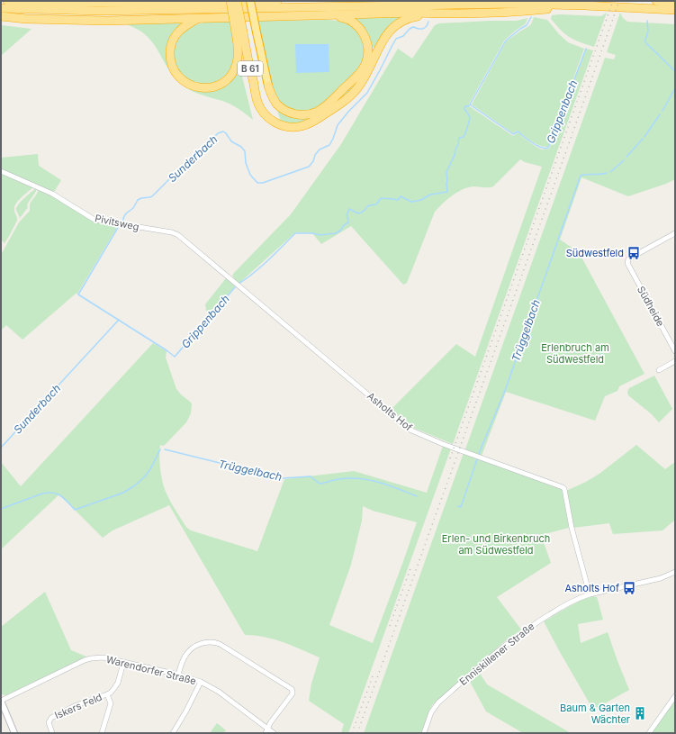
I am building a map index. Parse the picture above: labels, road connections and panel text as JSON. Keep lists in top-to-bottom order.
{
  "streets": {
    "highway": ["B 61"],
    "street": [
      "Pivitsweg",
      "Südheide",
      "Asholts Hof",
      "Enniskillener Straße",
      "Warendorfer Straße",
      "Iskers Feld"
    ]
  },
  "crossings": [
    ["Pivitsweg", "Asholts Hof"],
    ["Asholts Hof", "Enniskillener Straße"],
    ["Warendorfer Straße", "Iskers Feld"]
  ],
  "water": ["Grippenbach", "Sunderbach", "Trüggelbach"],
  "parks": ["Erlenbruch am Südwestfeld", "Erlen- und Birkenbruch am Südwestfeld"],
  "places": {
    "bus stop": ["Südwestfeld", "Asholts Hof"],
    "building": ["Baum & Garten Wächter"]
  }
}
